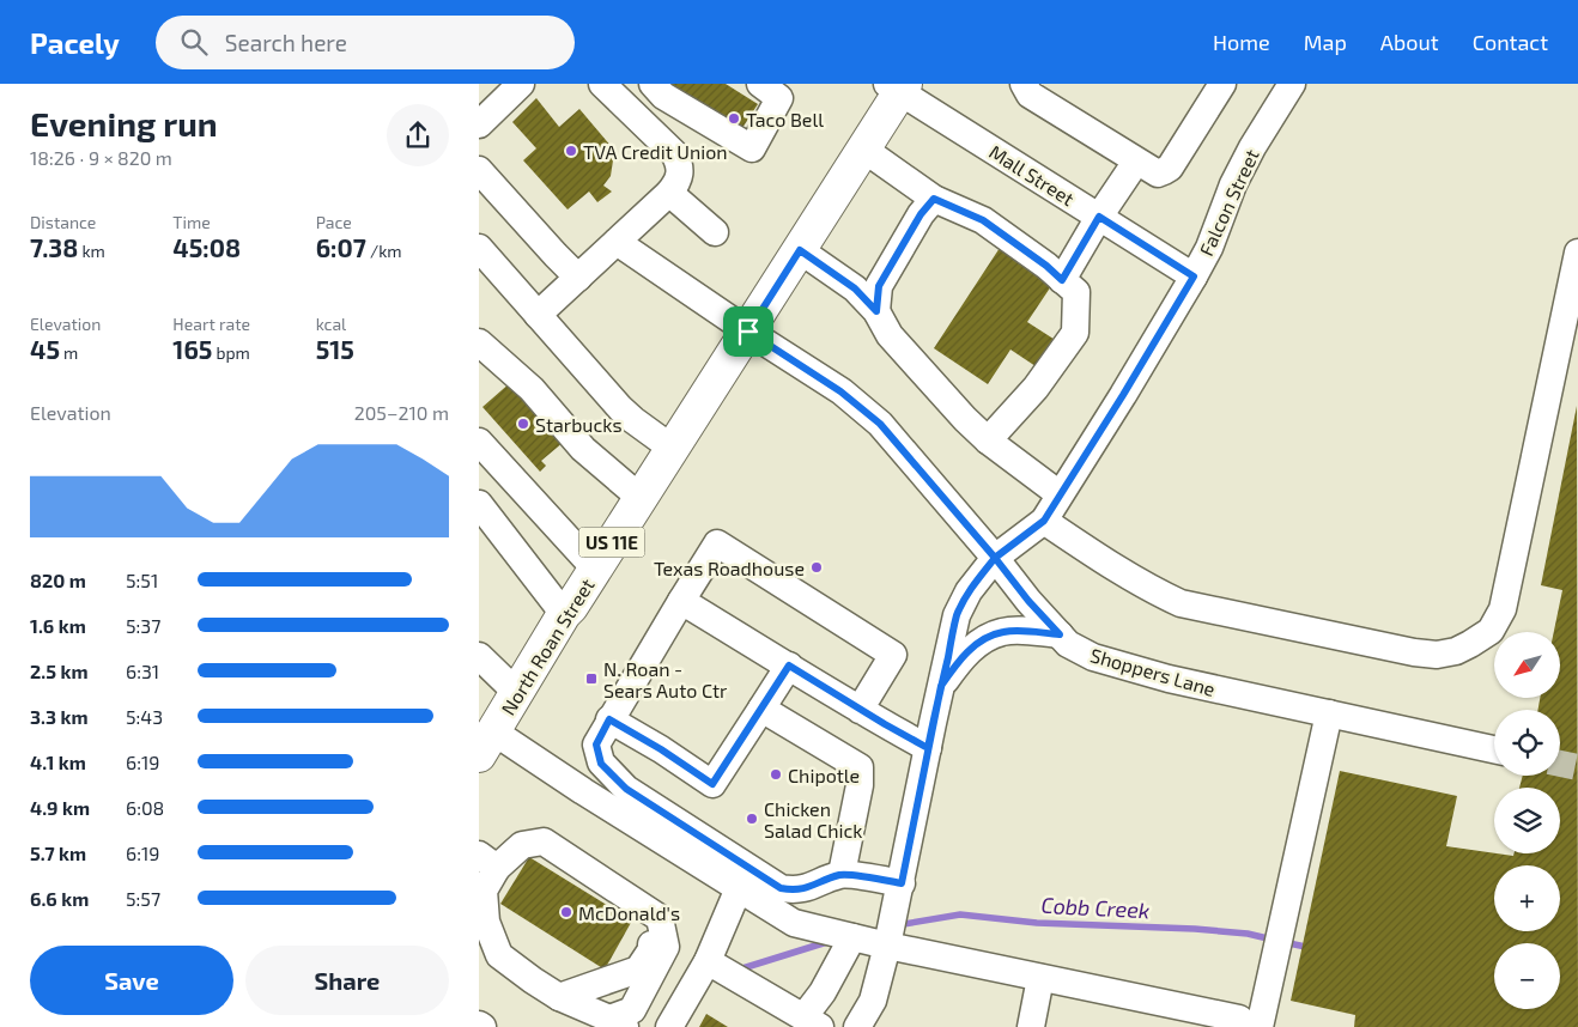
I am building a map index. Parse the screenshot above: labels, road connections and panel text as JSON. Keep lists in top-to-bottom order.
{
  "streets": {
    "main road": ["US 11E", "North Roan Street"],
    "street": ["Mall Street", "Falcon Street", "Shoppers Lane"]
  },
  "crossings": [
    ["Mall Street", "Falcon Street"],
    ["Mall Street", "North Roan Street"],
    ["Falcon Street", "Shoppers Lane"],
    ["North Roan Street", "Shoppers Lane"]
  ],
  "water": ["Cobb Creek"],
  "places": {
    "other": [
      "Taco Bell",
      "TVA Credit Union",
      "Starbucks",
      "Texas Roadhouse",
      "Chipotle",
      "Chicken Salad Chick",
      "McDonald's"
    ],
    "transit": ["N. Roan - Sears Auto Ctr"]
  },
  "north": "bottom left",
  "page": {
    "header": "Pacely",
    "search": "Search here",
    "nav": [
      "Home",
      "Map",
      "About",
      "Contact"
    ],
    "heading": ["Evening run", "18:26 · 9 × 820 m"],
    "stats": [
      ["Distance", "7.38 km"],
      ["Time", "45:08"],
      ["Pace", "6:07 /km"],
      ["Elevation", "45 m"],
      ["Heart rate", "165 bpm"],
      ["kcal", "515"]
    ],
    "chart": ["Elevation", "205–210 m"],
    "list": [
      {
        "name": "820 m",
        "note": "5:51"
      },
      {
        "name": "1.6 km",
        "note": "5:37"
      },
      {
        "name": "2.5 km",
        "note": "6:31"
      },
      {
        "name": "3.3 km",
        "note": "5:43"
      },
      {
        "name": "4.1 km",
        "note": "6:19"
      },
      {
        "name": "4.9 km",
        "note": "6:08"
      },
      {
        "name": "5.7 km",
        "note": "6:19"
      },
      {
        "name": "6.6 km",
        "note": "5:57"
      }
    ],
    "map_buttons": ["+", "−"],
    "buttons": ["Save", "Share"]
  }
}
